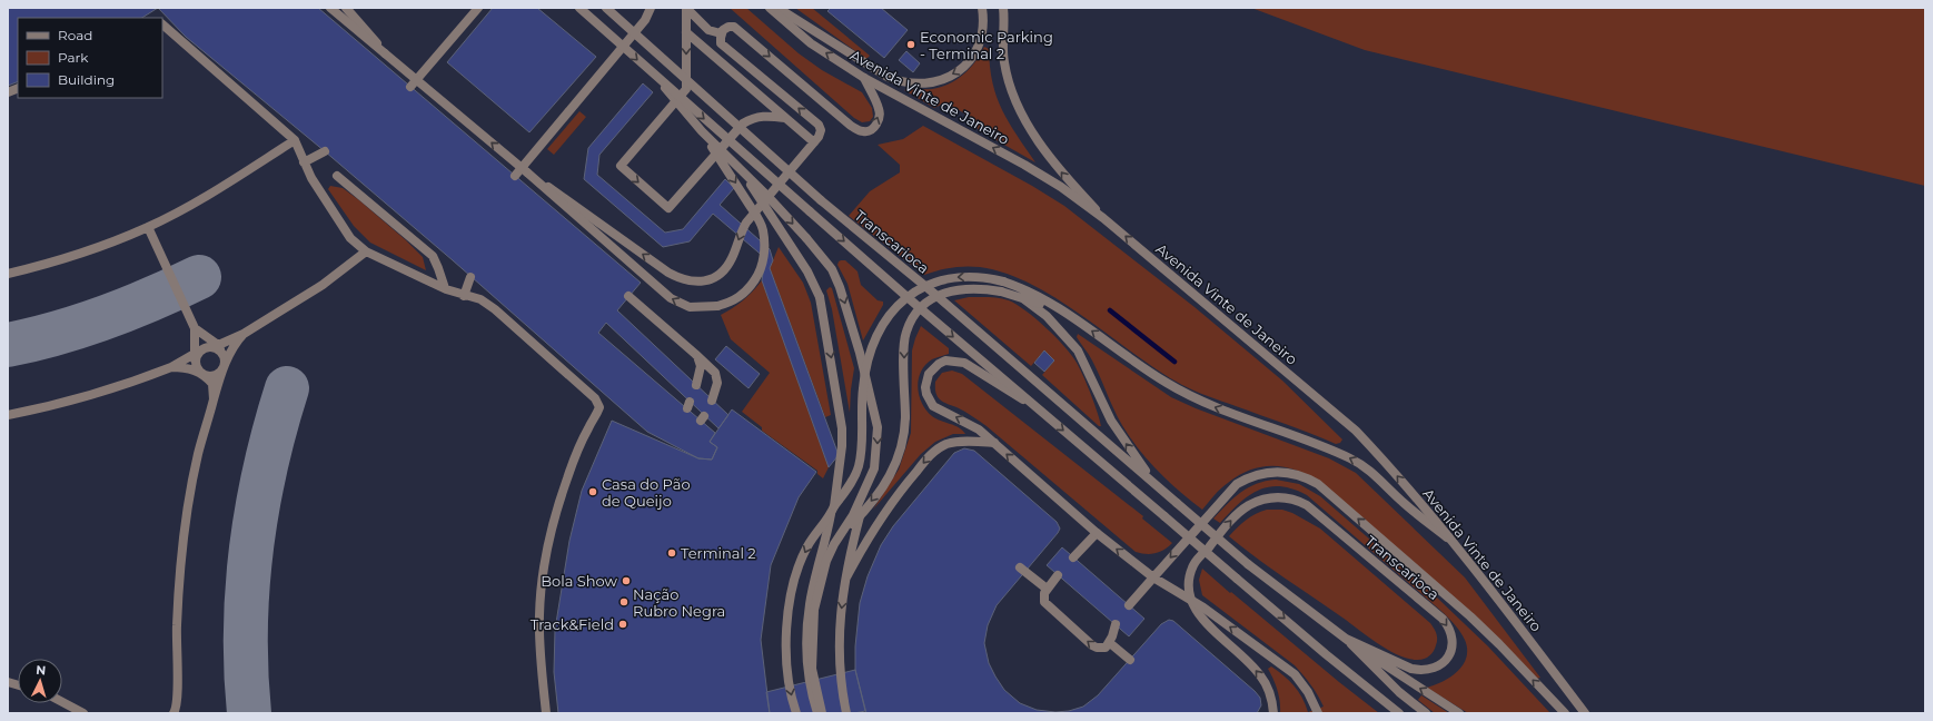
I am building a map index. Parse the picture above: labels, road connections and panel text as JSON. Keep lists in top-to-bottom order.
{
  "streets": {
    "street": ["Avenida Vinte de Janeiro", "Transcarioca"]
  },
  "places": [
    "Economic Parking - Terminal 2",
    "Casa do Pão de Queijo",
    "Terminal 2",
    "Bola Show",
    "Nação Rubro Negra",
    "Track&Field"
  ],
  "legend": ["Road", "Park", "Building"],
  "north": "top"
}
